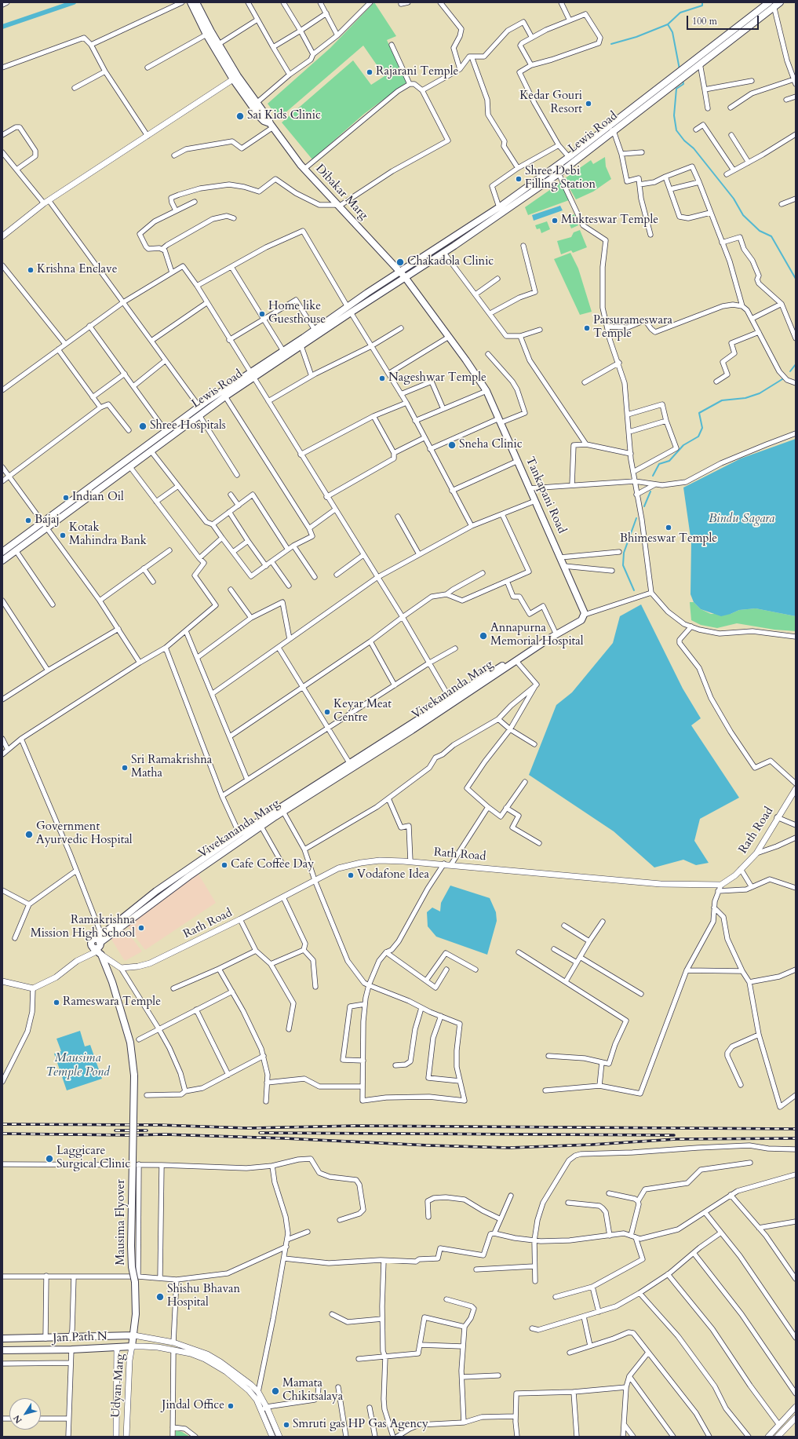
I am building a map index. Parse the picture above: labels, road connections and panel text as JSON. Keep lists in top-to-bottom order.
{
  "streets": {
    "main road": [
      "Lewis Road",
      "Dibakar Marg",
      "Tankapani Road",
      "Vivekananda Marg",
      "Mausima Flyover",
      "Jan Path N",
      "Udyan Marg"
    ],
    "street": ["Rath Road"]
  },
  "crossings": [
    ["Lewis Road", "Dibakar Marg"],
    ["Lewis Road", "Tankapani Road"],
    ["Dibakar Marg", "Tankapani Road"],
    ["Tankapani Road", "Vivekananda Marg"],
    ["Mausima Flyover", "Udyan Marg"],
    ["Jan Path N", "Udyan Marg"]
  ],
  "water": ["Bindu Sagara", "Mausima Temple Pond"],
  "places": [
    "Rajarani Temple",
    "Kedar Gouri Resort",
    "Sai Kids Clinic",
    "Shree Debi Filling Station",
    "Mukteswar Temple",
    "Chakadola Clinic",
    "Krishna Enclave",
    "Home like Guesthouse",
    "Parsurameswara Temple",
    "Nageshwar Temple",
    "Shree Hospitals",
    "Sneha Clinic",
    "Indian Oil",
    "Bajaj",
    "Bhimeswar Temple",
    "Kotak Mahindra Bank",
    "Annapurna Memorial Hospital",
    "Keyar Meat Centre",
    "Sri Ramakrishna Matha",
    "Government Ayurvedic Hospital",
    "Cafe Coffee Day",
    "Vodafone Idea",
    "Ramakrishna Mission High School",
    "Rameswara Temple",
    "Laggicare Surgical Clinic",
    "Shishu Bhavan Hospital",
    "Mamata Chikitsalaya",
    "Jindal Office",
    "Smruti gas HP Gas Agency"
  ],
  "scale_bar": "100 m",
  "north": "bottom left"
}
